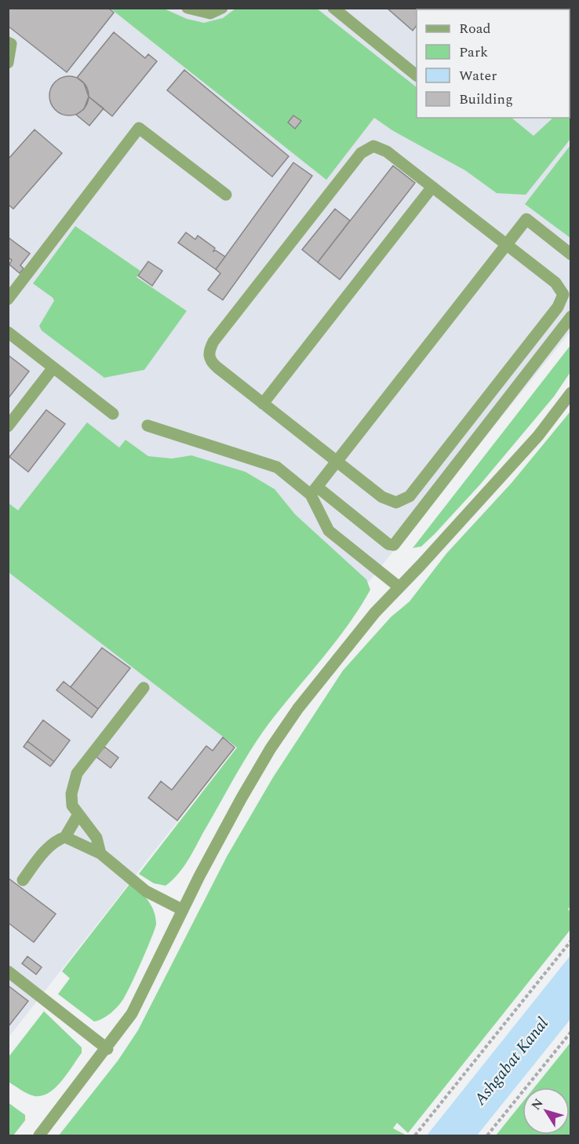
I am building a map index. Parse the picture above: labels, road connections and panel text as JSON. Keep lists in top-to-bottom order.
{
  "water": ["Ashgabat Kanal"],
  "legend": [
    "Road",
    "Park",
    "Water",
    "Building"
  ],
  "north": "top left"
}
